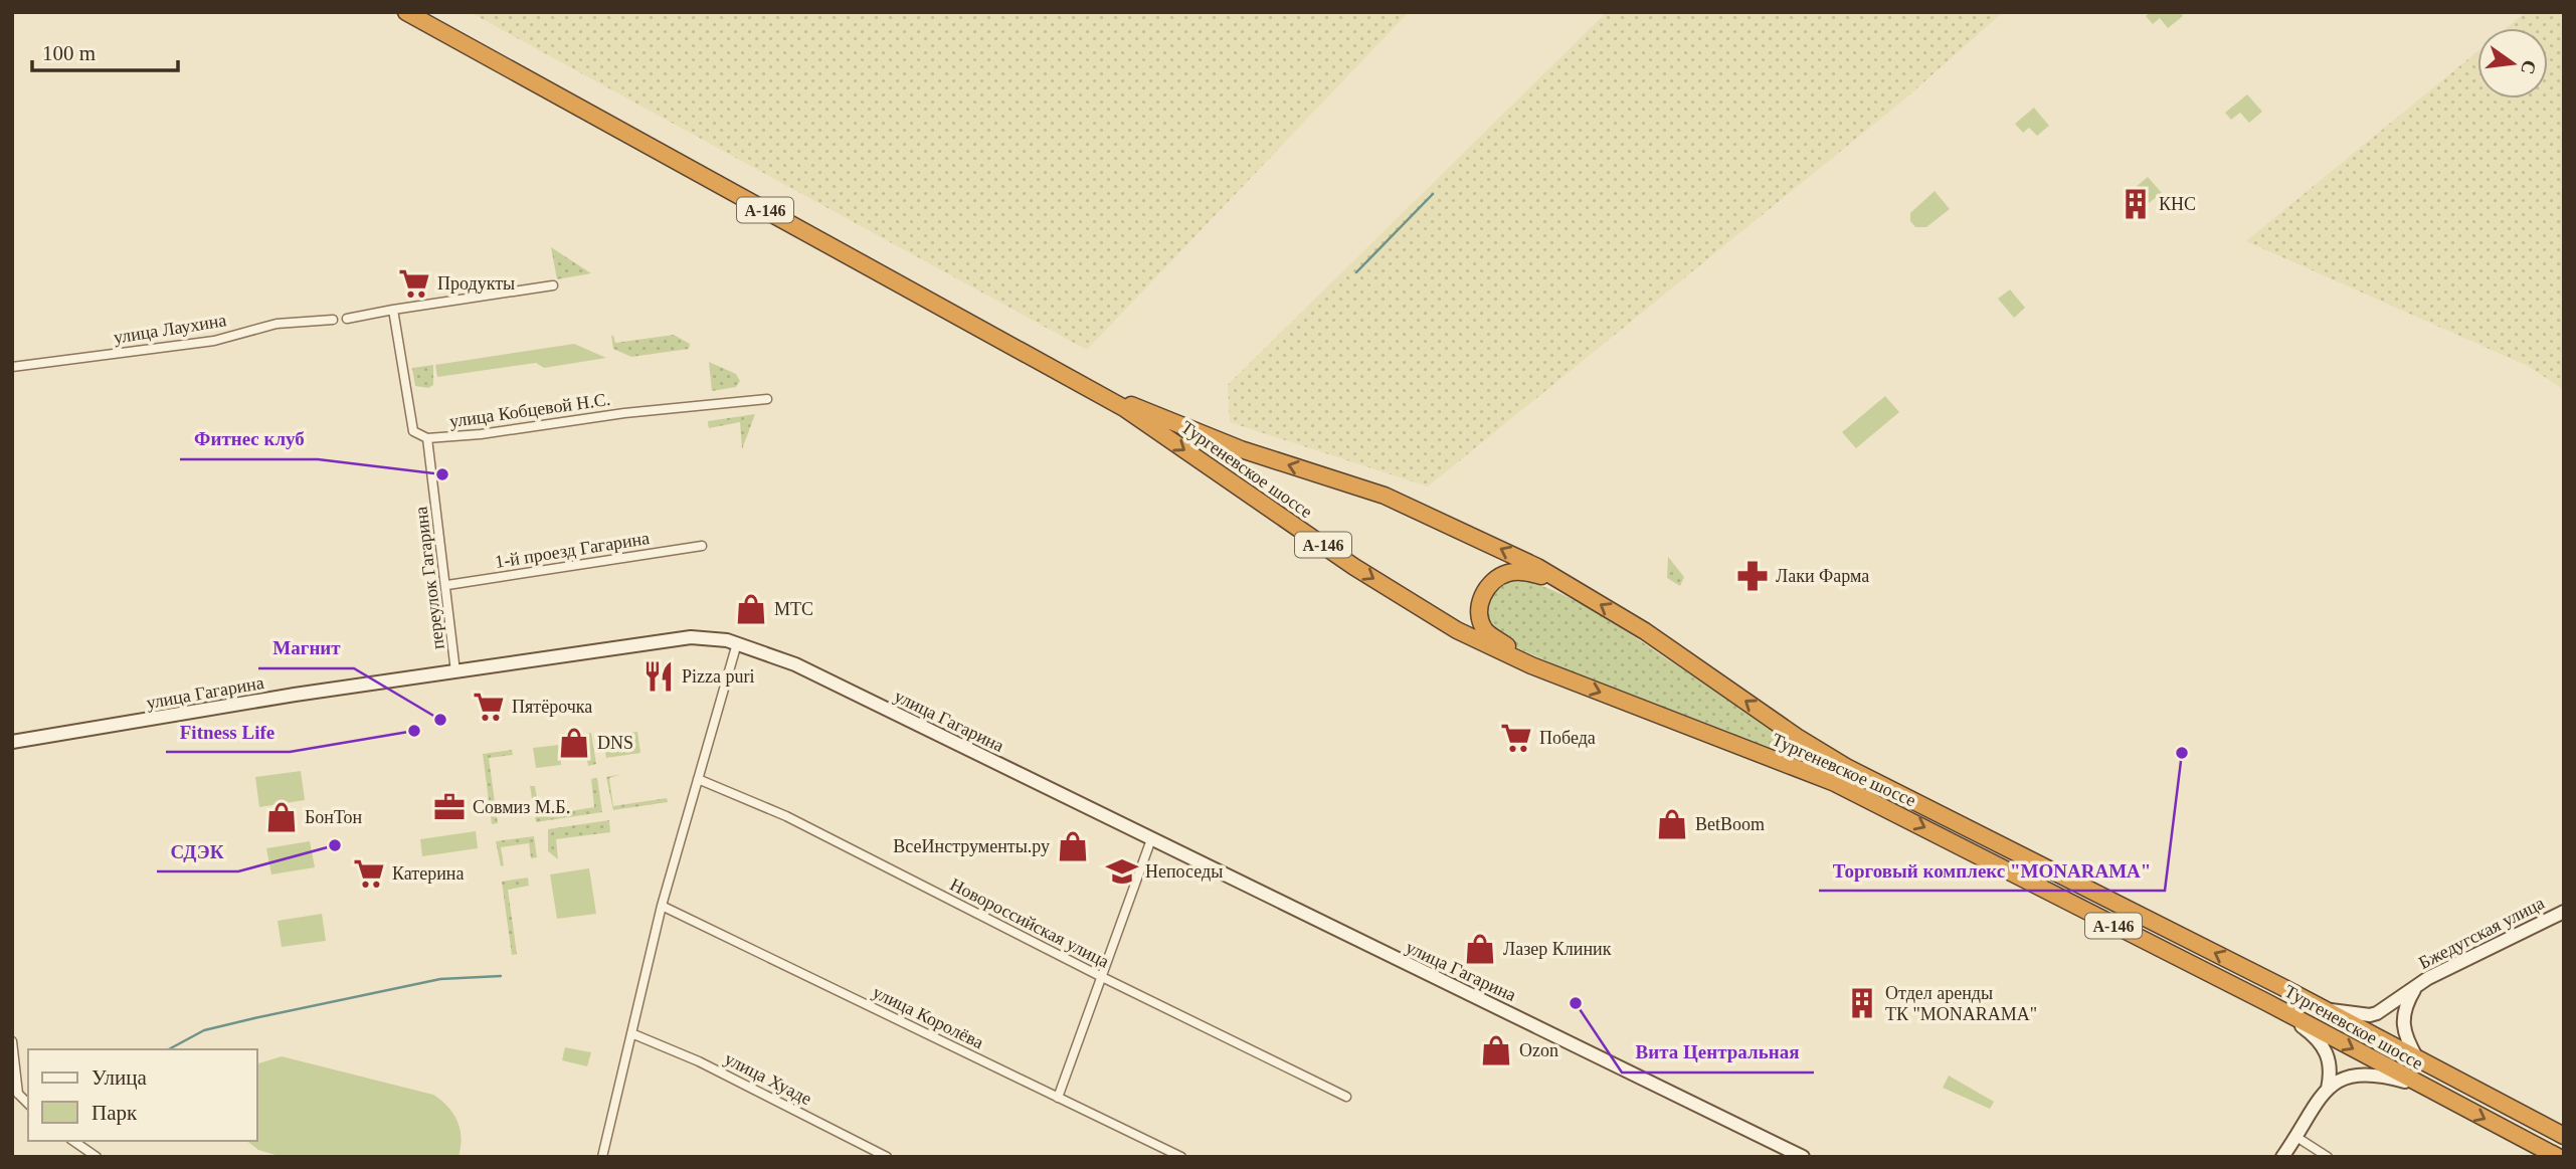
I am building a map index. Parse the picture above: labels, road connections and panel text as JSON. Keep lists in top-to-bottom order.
{
  "streets": {
    "highway": ["А-146", "Тургеневское шоссе"],
    "street": [
      "улица Лаухина",
      "улица Кобцевой Н.С.",
      "1-й проезд Гагарина",
      "переулок Гагарина",
      "улица Гагарина",
      "Новороссийская улица",
      "Бжедугская улица",
      "улица Королёва",
      "улица Хуаде"
    ]
  },
  "crossings": [
    ["А-146", "Тургеневское шоссе"],
    ["улица Кобцевой Н.С.", "переулок Гагарина"],
    ["Тургеневское шоссе", "Бжедугская улица"],
    ["1-й проезд Гагарина", "переулок Гагарина"],
    ["переулок Гагарина", "улица Гагарина"]
  ],
  "places": {
    "building": ["КНС", "Отдел аренды ТК \"MONARAMA\""],
    "supermarket": [
      "Продукты",
      "Пятёрочка",
      "Победа",
      "Катерина"
    ],
    "other": [
      "Фитнес клуб",
      "Магнит",
      "Fitness Life",
      "Торговый комплекс \"MONARAMA\"",
      "СДЭК",
      "Вита Центральная"
    ],
    "pharmacy": ["Лаки Фарма"],
    "shop": [
      "МТС",
      "DNS",
      "БонТон",
      "BetBoom",
      "ВсеИнструменты.ру",
      "Лазер Клиник",
      "Ozon"
    ],
    "restaurant": ["Pizza puri"],
    "office": ["Совмиз М.Б."],
    "school or university": ["Непоседы"]
  },
  "legend": ["Улица", "Парк"],
  "scale_bar": "100 m",
  "north": "right"
}
